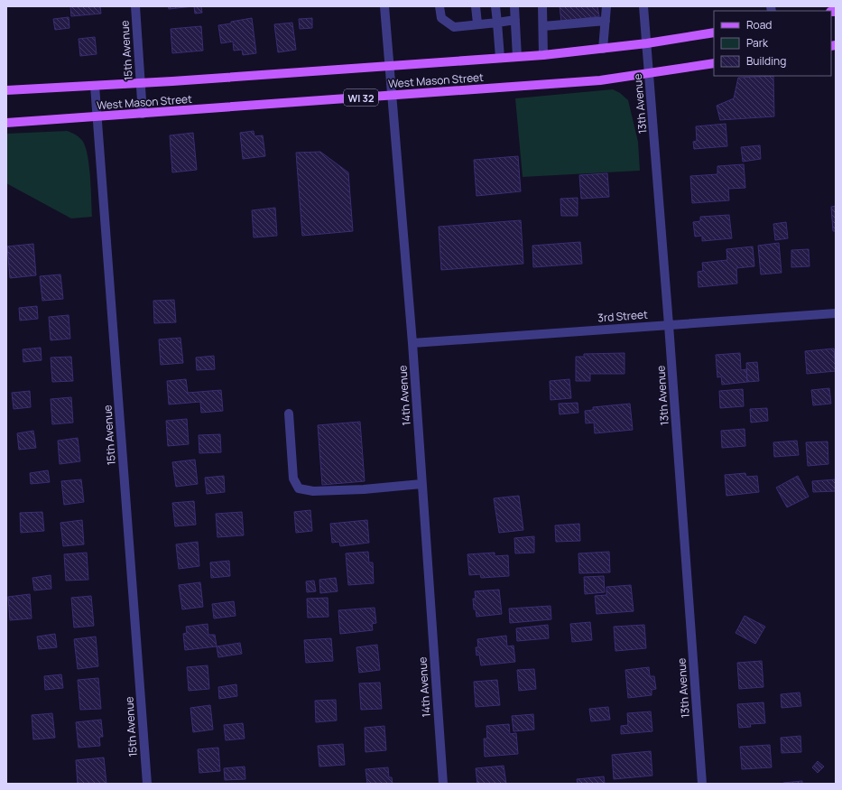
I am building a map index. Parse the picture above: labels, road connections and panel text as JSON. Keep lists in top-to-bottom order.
{
  "streets": {
    "main road": ["West Mason Street", "WI 32"],
    "street": [
      "15th Avenue",
      "13th Avenue",
      "3rd Street",
      "14th Avenue"
    ]
  },
  "crossings": [
    ["15th Avenue", "West Mason Street"],
    ["West Mason Street", "13th Avenue"],
    ["West Mason Street", "14th Avenue"],
    ["13th Avenue", "3rd Street"],
    ["3rd Street", "14th Avenue"]
  ],
  "legend": ["Road", "Park", "Building"]
}
